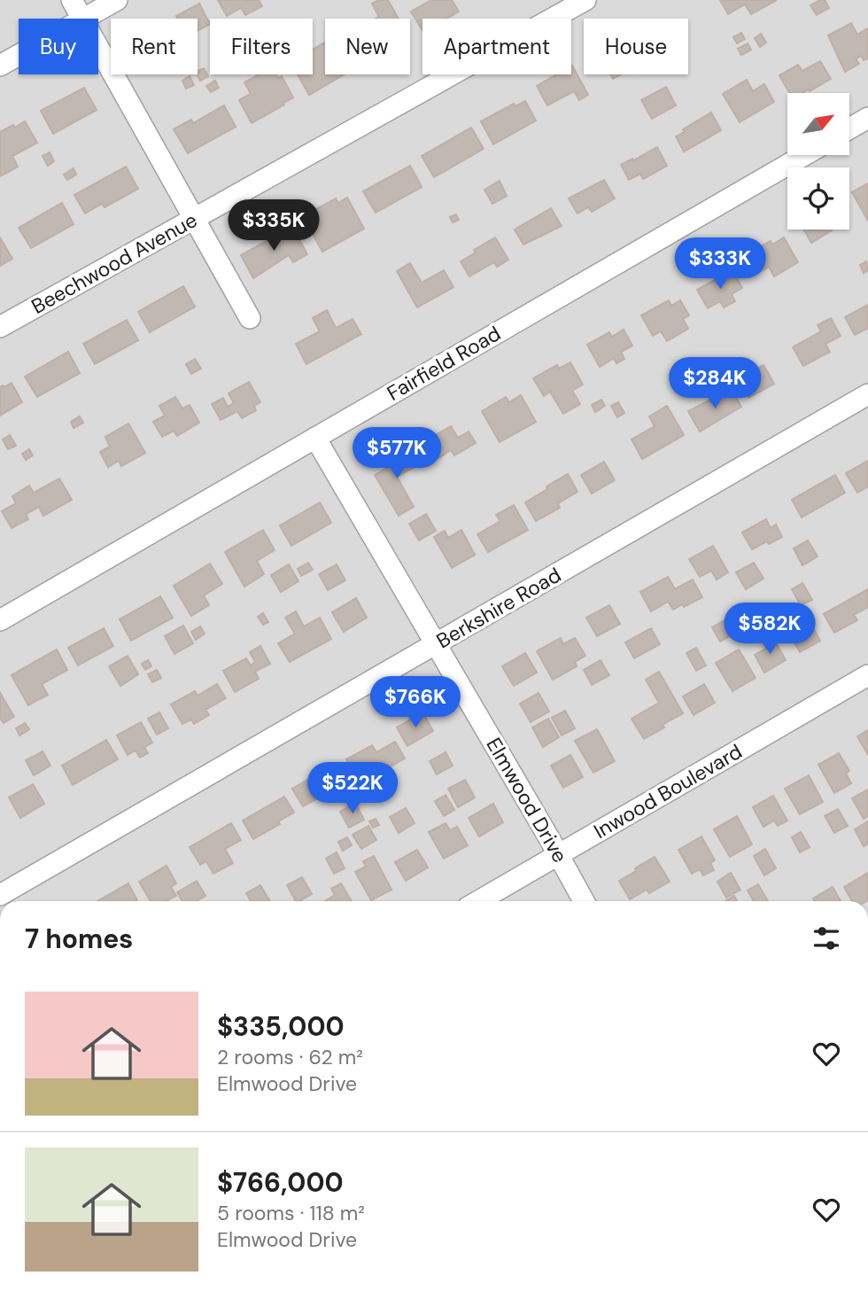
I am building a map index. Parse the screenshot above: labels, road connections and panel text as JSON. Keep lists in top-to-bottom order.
{
  "streets": {
    "street": [
      "Beechwood Avenue",
      "Fairfield Road",
      "Berkshire Road",
      "Inwood Boulevard",
      "Elmwood Drive"
    ]
  },
  "crossings": [
    ["Fairfield Road", "Elmwood Drive"],
    ["Berkshire Road", "Elmwood Drive"],
    ["Inwood Boulevard", "Elmwood Drive"]
  ],
  "north": "top right",
  "page": {
    "chip": [
      "Buy",
      "Rent",
      "Filters",
      "New",
      "Apartment",
      "House"
    ],
    "price": [
      "$335K",
      "$333K",
      "$284K",
      "$577K",
      "$582K",
      "$766K",
      "$522K"
    ],
    "heading": "7 homes",
    "list": [
      {
        "name": "$335,000",
        "note": "2 rooms · 62 m² · Elmwood Drive"
      },
      {
        "name": "$766,000",
        "note": "5 rooms · 118 m² · Elmwood Drive"
      }
    ]
  }
}
